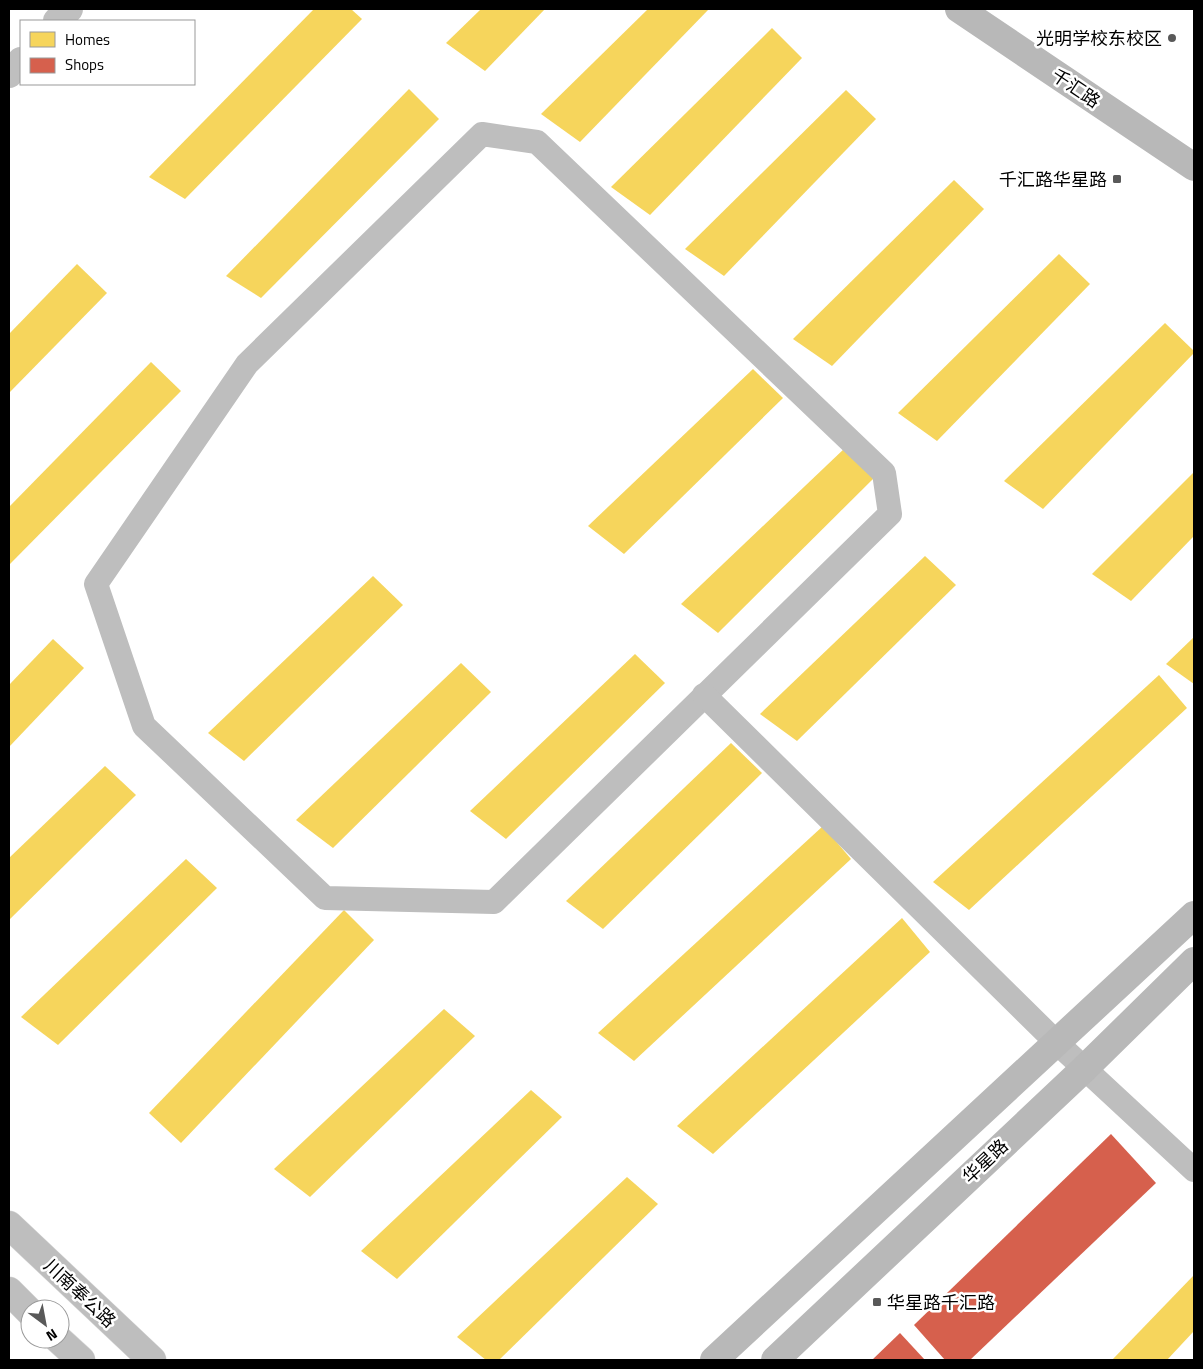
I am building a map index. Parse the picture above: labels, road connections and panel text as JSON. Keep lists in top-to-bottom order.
{
  "streets": {
    "main road": ["川南奉公路"],
    "street": ["千汇路", "华星路"]
  },
  "places": {
    "other": ["光明学校东校区"],
    "transit": ["千汇路华星路", "华星路千汇路"]
  },
  "legend": ["Homes", "Shops"],
  "north": "bottom right"
}
